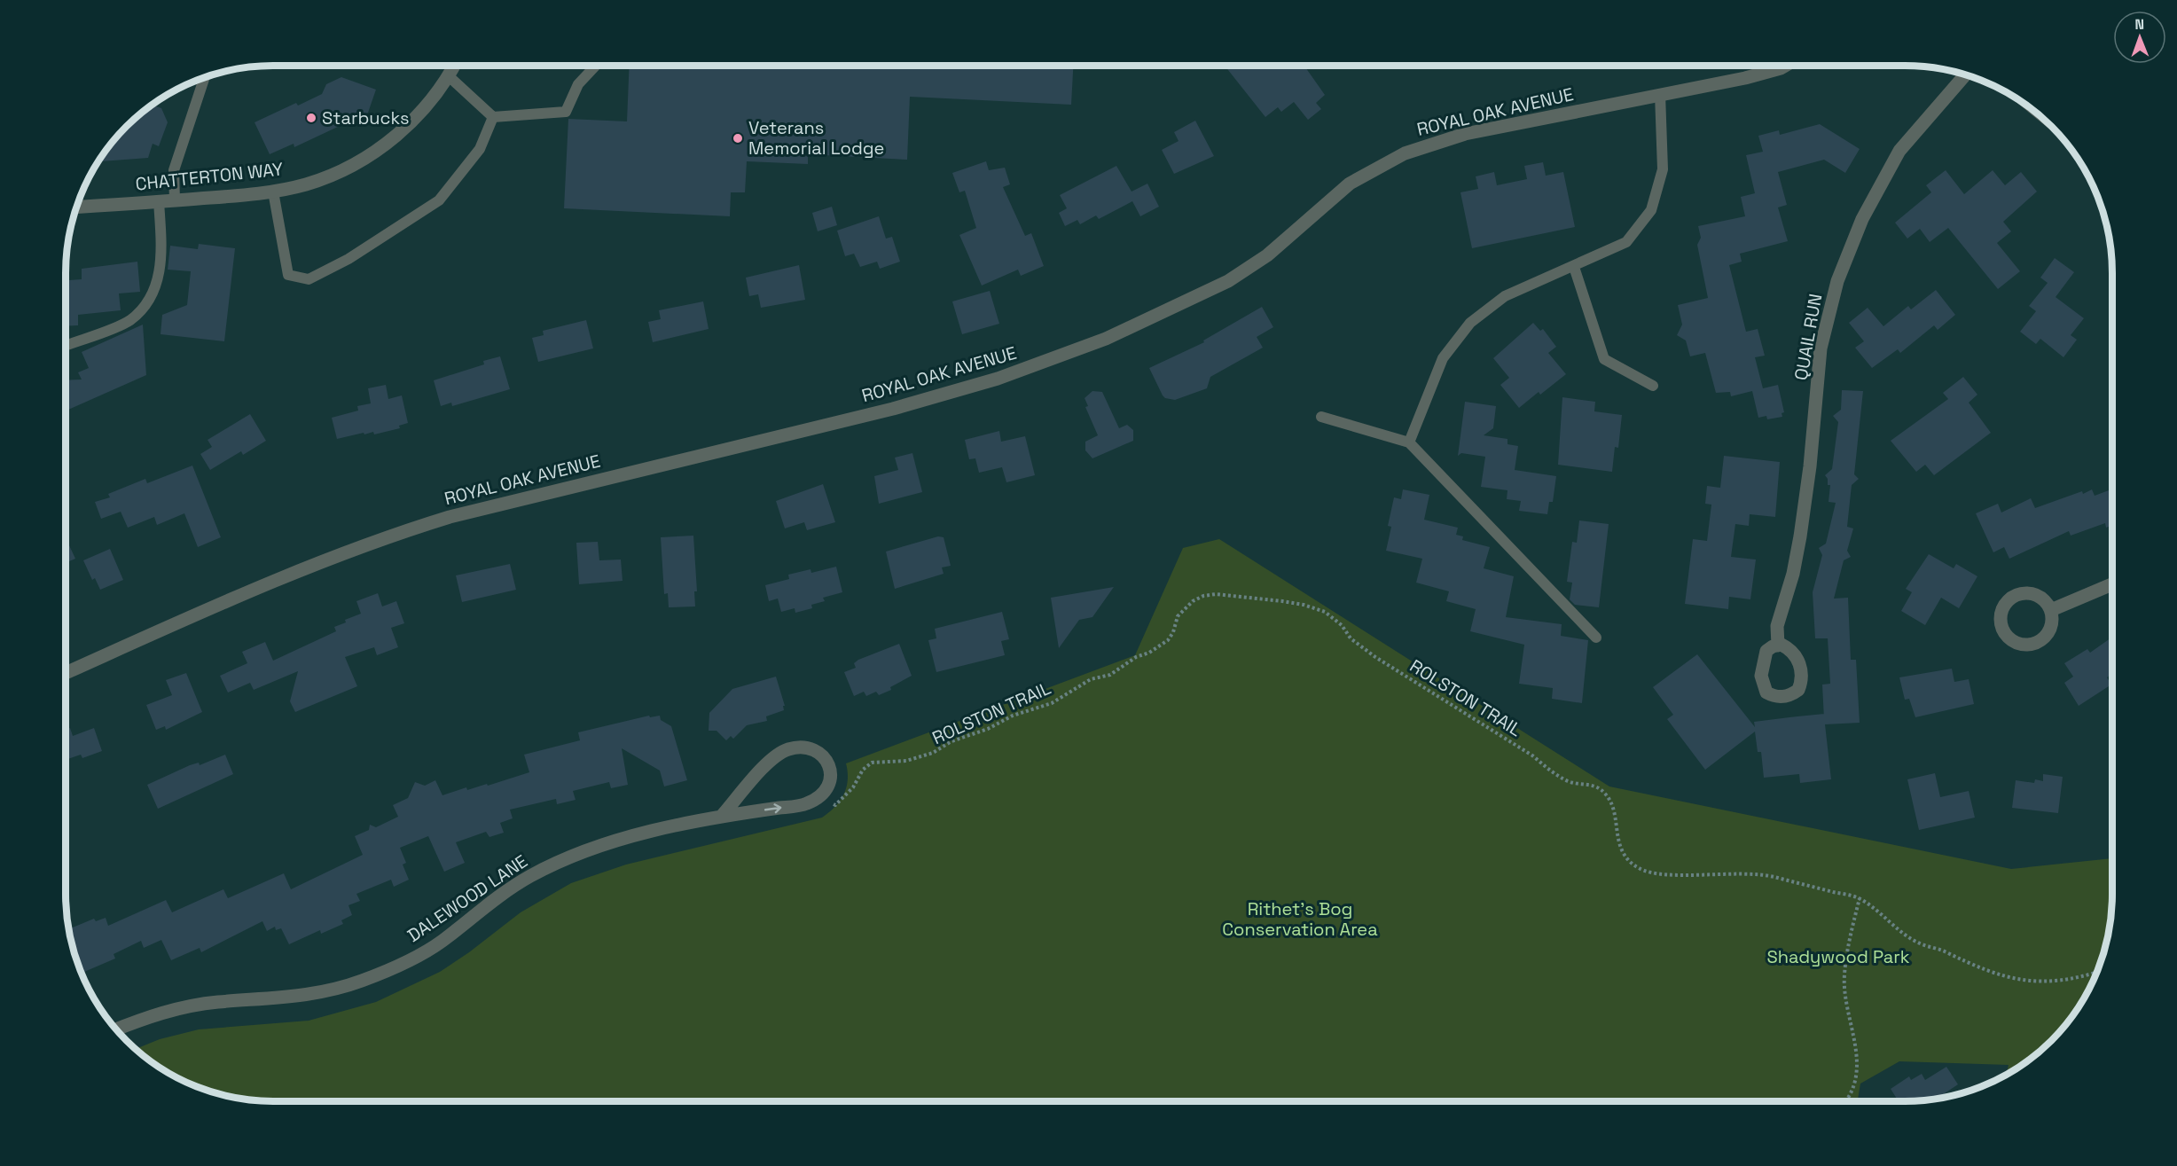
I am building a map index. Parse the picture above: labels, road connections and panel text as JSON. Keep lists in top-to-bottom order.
{
  "streets": {
    "street": [
      "ROYAL OAK AVENUE",
      "CHATTERTON WAY",
      "QUAIL RUN",
      "DALEWOOD LANE"
    ],
    "path": ["ROLSTON TRAIL"]
  },
  "crossings": [
    ["ROLSTON TRAIL", "DALEWOOD LANE"]
  ],
  "parks": ["Rithet's Bog Conservation Area", "Shadywood Park"],
  "places": ["Starbucks", "Veterans Memorial Lodge"],
  "north": "top"
}
